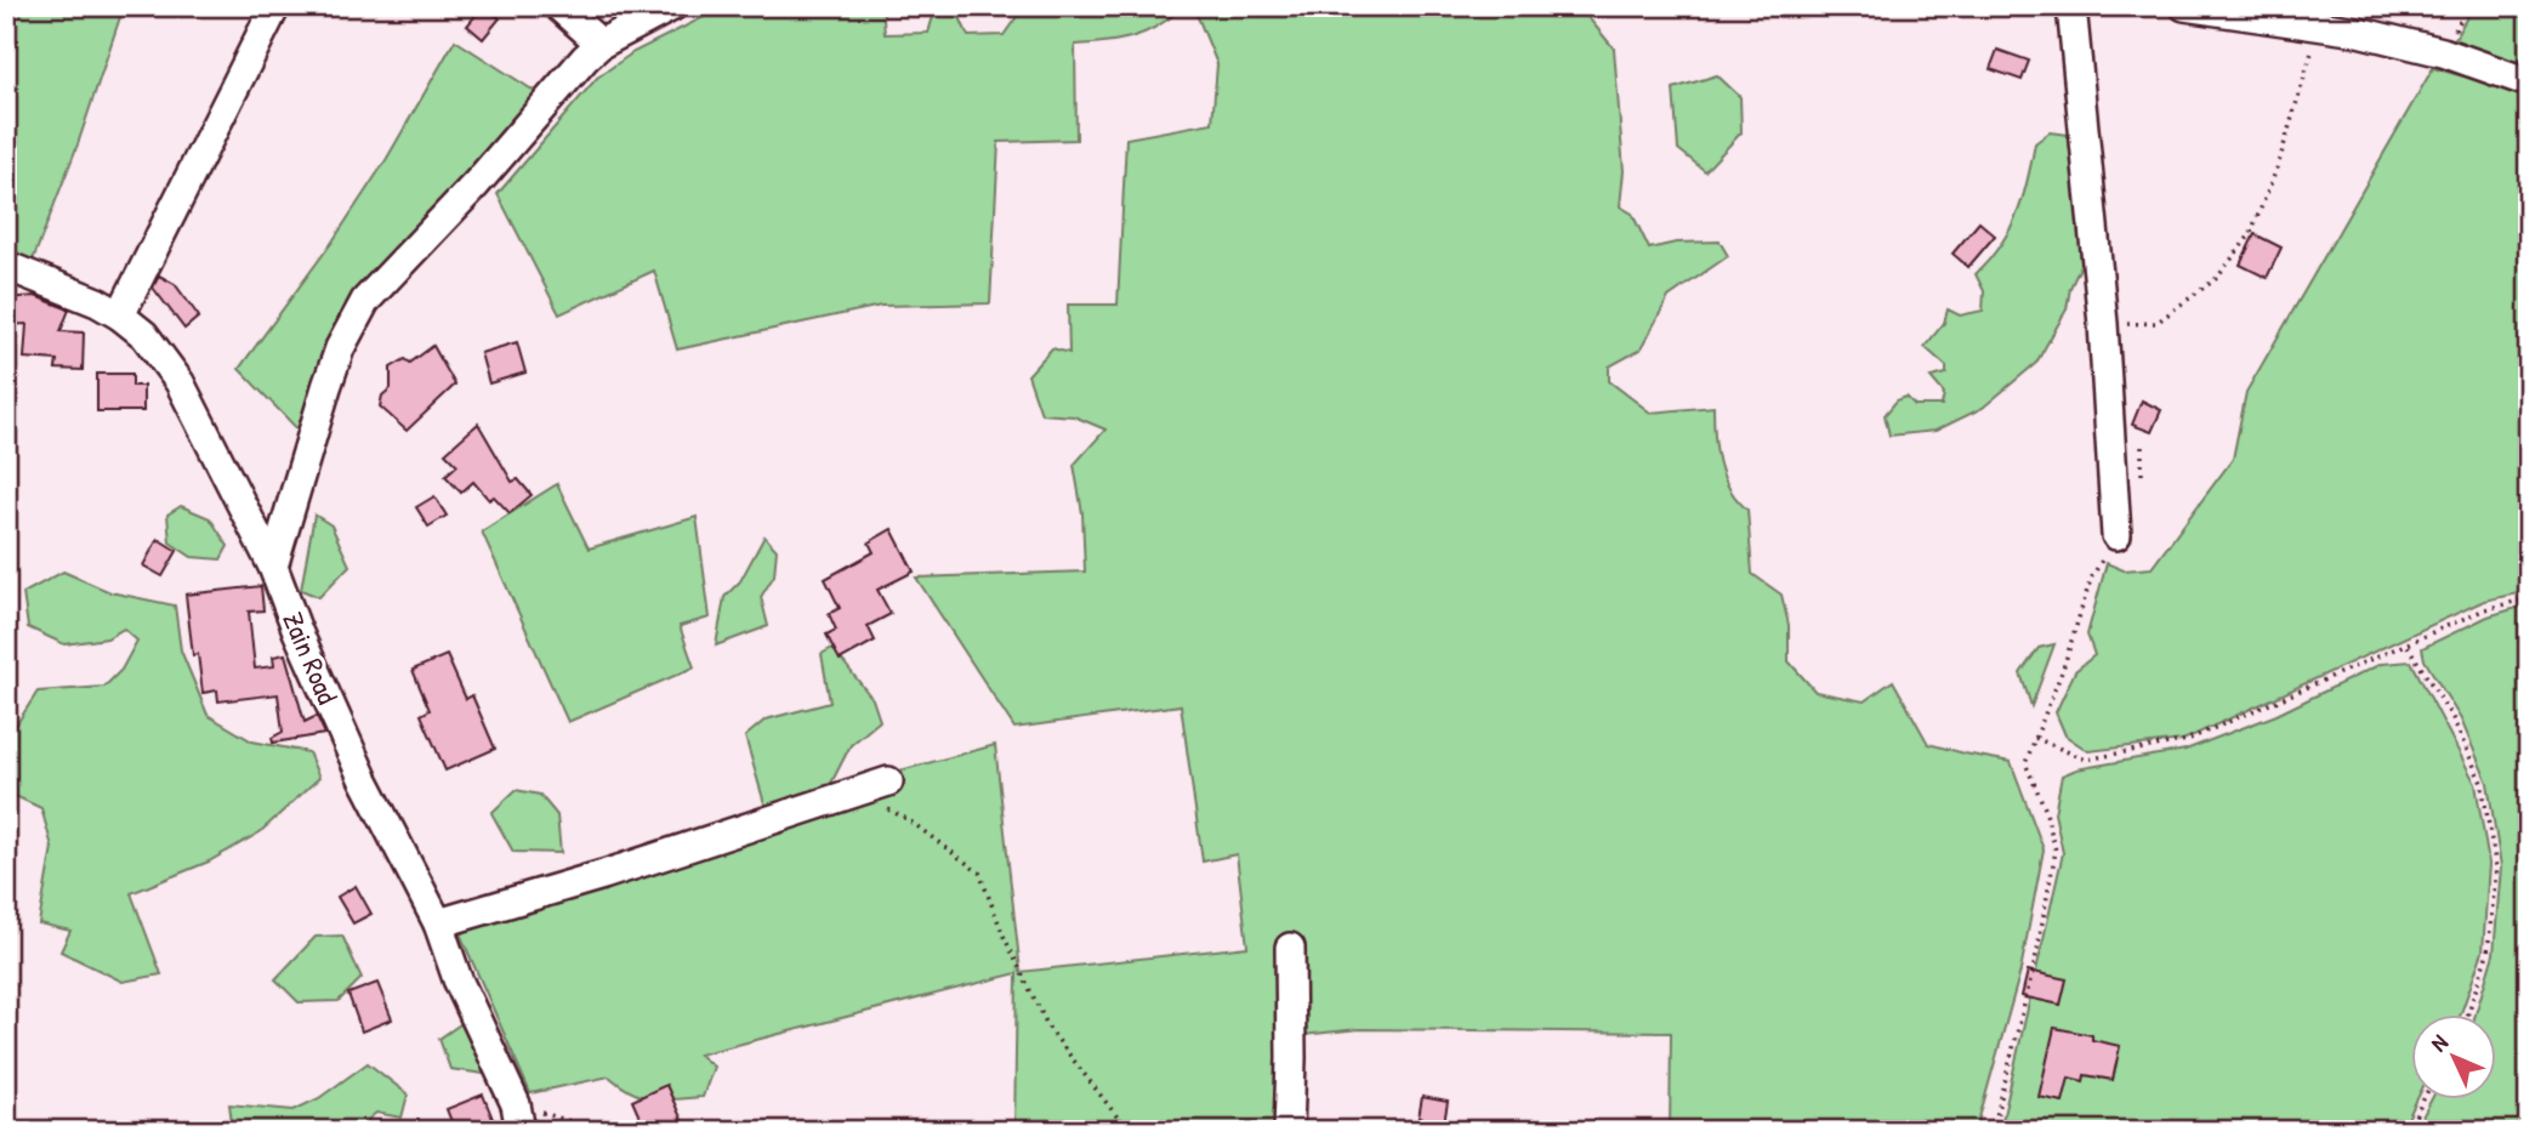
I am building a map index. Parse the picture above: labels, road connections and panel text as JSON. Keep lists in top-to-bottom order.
{
  "streets": {
    "street": ["Zain Road"]
  },
  "north": "top left"
}
